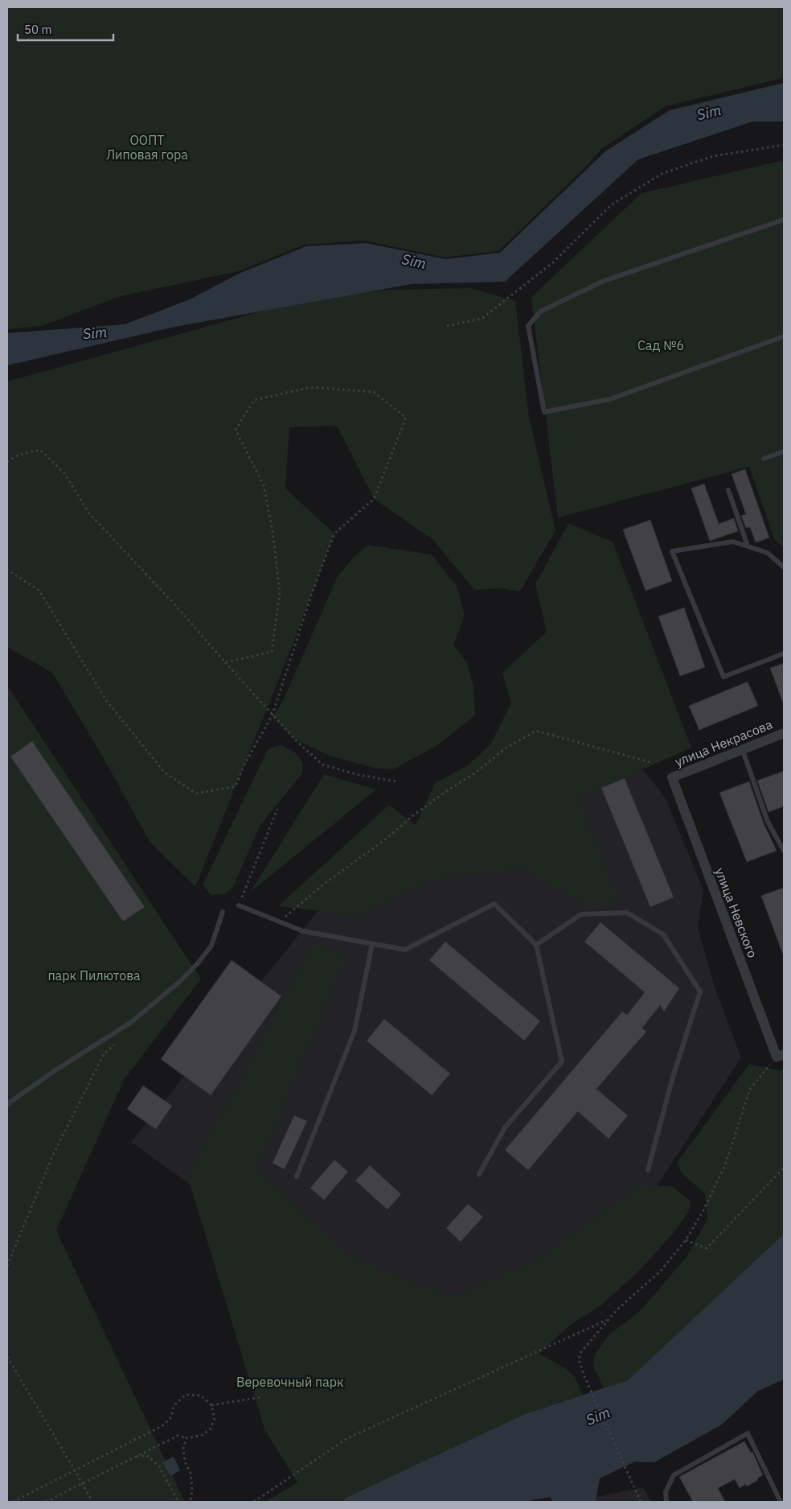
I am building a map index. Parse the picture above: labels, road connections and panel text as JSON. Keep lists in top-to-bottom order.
{
  "streets": {
    "street": ["улица Некрасова", "улица Невского"]
  },
  "crossings": [
    ["улица Некрасова", "улица Невского"]
  ],
  "water": ["Sim"],
  "parks": [
    "ООПТ Липовая гора",
    "Сад №6",
    "парк Пилютова",
    "Веревочный парк"
  ],
  "scale_bar": "50 m"
}
